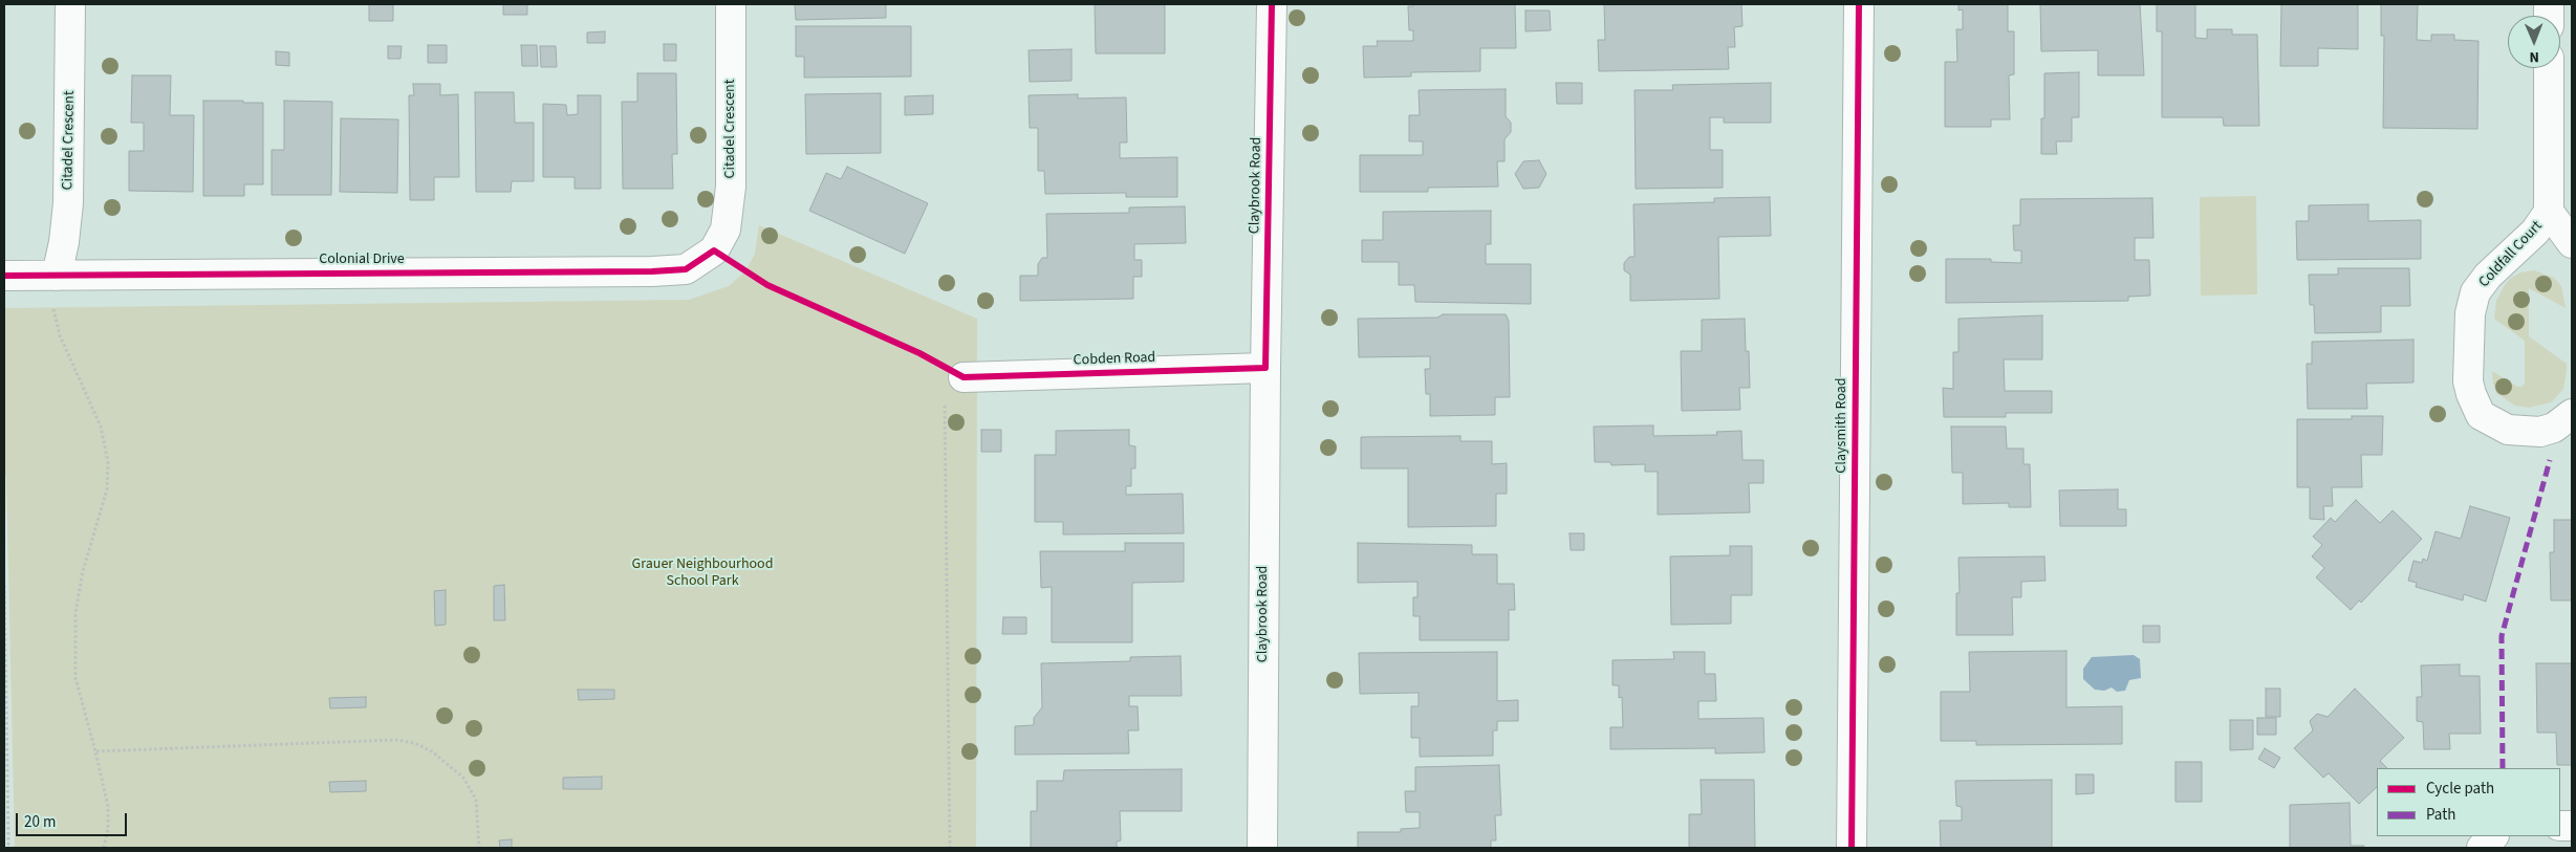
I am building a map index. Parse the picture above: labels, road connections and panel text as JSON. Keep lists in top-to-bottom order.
{
  "streets": {
    "street": [
      "Citadel Crescent",
      "Claybrook Road",
      "Coldfall Court",
      "Colonial Drive",
      "Cobden Road",
      "Claysmith Road"
    ]
  },
  "crossings": [
    ["Citadel Crescent", "Colonial Drive"],
    ["Claybrook Road", "Cobden Road"]
  ],
  "parks": ["Grauer Neighbourhood School Park"],
  "legend": ["Cycle path", "Path"],
  "scale_bar": "20 m",
  "north": "bottom"
}
